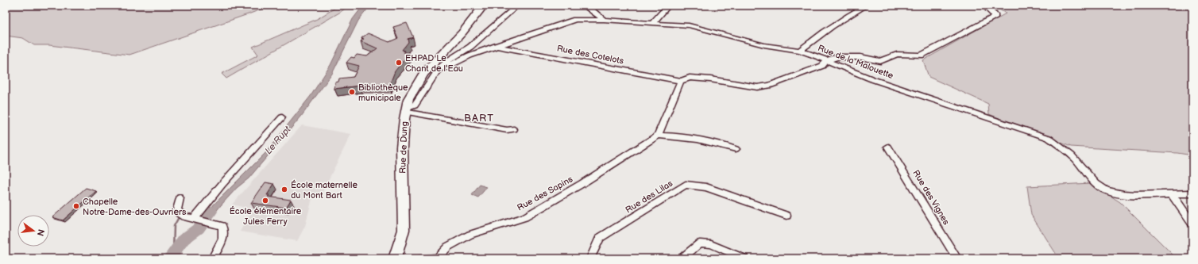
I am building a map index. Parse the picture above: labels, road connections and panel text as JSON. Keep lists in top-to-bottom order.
{
  "streets": {
    "main road": ["Rue de Dung"],
    "street": [
      "Rue des Cotelots",
      "Rue de la Malouette",
      "Rue des Sapins",
      "Rue des Lilas",
      "Rue des Vignes"
    ]
  },
  "crossings": [
    ["Rue des Cotelots", "Rue de la Malouette"]
  ],
  "districts": ["BART"],
  "water": ["Le Rupt"],
  "places": [
    "EHPAD Le Chant de l'Eau",
    "Bibliothèque municipale",
    "École maternelle du Mont Bart",
    "École élémentaire Jules Ferry",
    "Chapelle Notre-Dame-des-Ouvriers"
  ],
  "north": "right"
}
